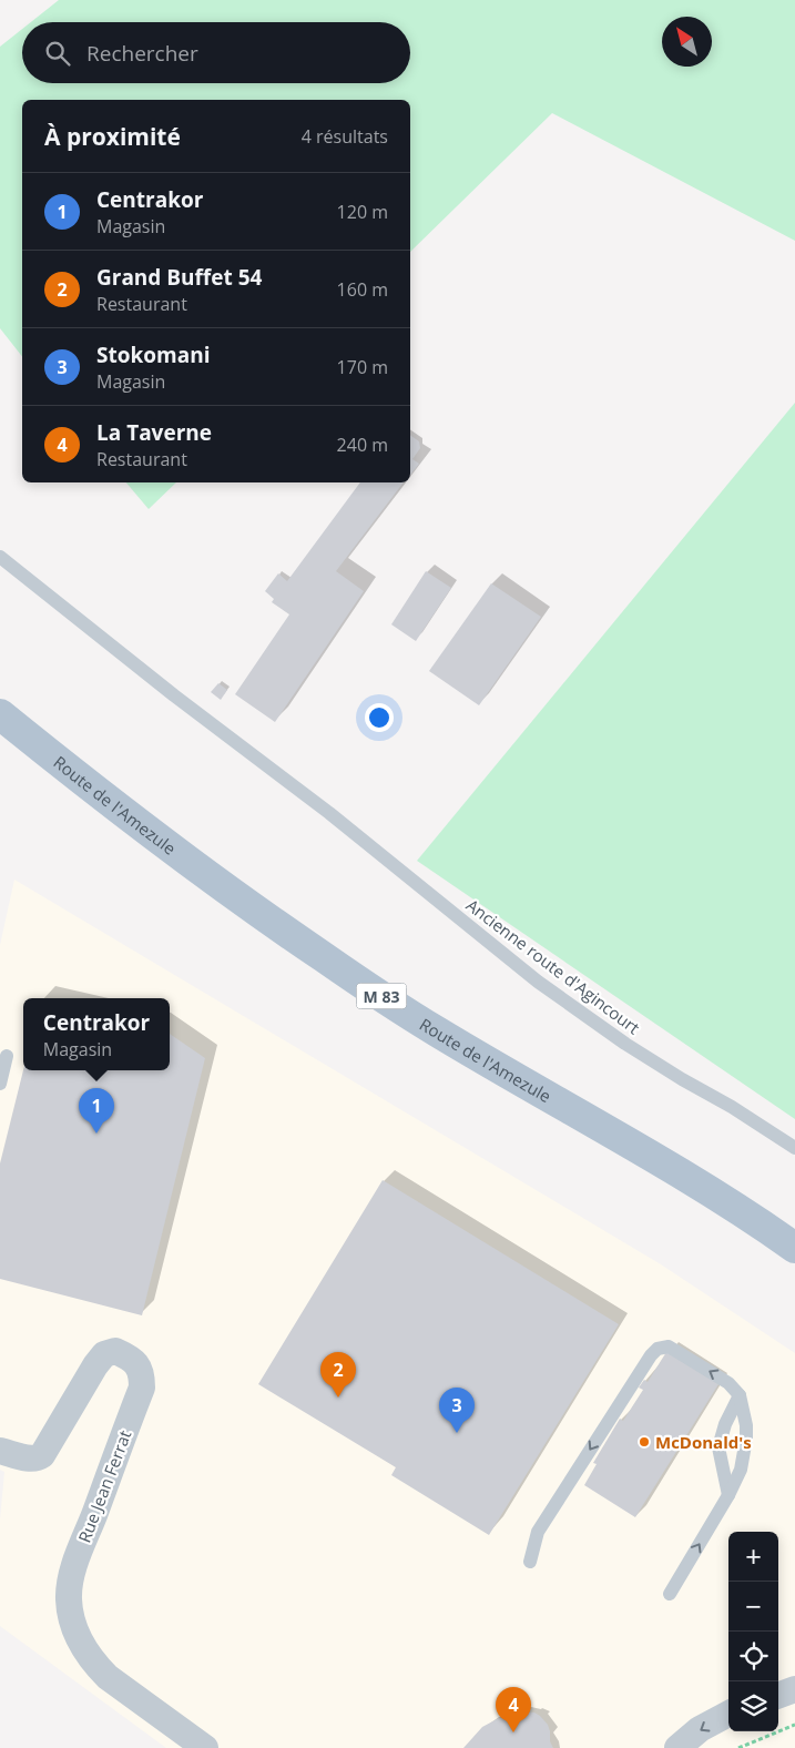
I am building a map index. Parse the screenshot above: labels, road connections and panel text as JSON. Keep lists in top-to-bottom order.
{
  "streets": {
    "main road": ["Route de l'Amezule", "M 83"],
    "street": ["Rue Jean Ferrat"],
    "lane": ["Ancienne route d'Agincourt"]
  },
  "places": ["McDonald's"],
  "north": "top left",
  "page": {
    "search": "Rechercher",
    "heading": ["À proximité", "4 résultats"],
    "list": [
      {
        "mark": "1",
        "name": "Centrakor",
        "note": "Magasin",
        "value": "120 m"
      },
      {
        "mark": "2",
        "name": "Grand Buffet 54",
        "note": "Restaurant",
        "value": "160 m"
      },
      {
        "mark": "3",
        "name": "Stokomani",
        "note": "Magasin",
        "value": "170 m"
      },
      {
        "mark": "4",
        "name": "La Taverne",
        "note": "Restaurant",
        "value": "240 m"
      }
    ],
    "popup": ["Centrakor", "Magasin"],
    "pins": [
      "1",
      "2",
      "3",
      "4"
    ],
    "map_buttons": ["+", "−"]
  }
}
